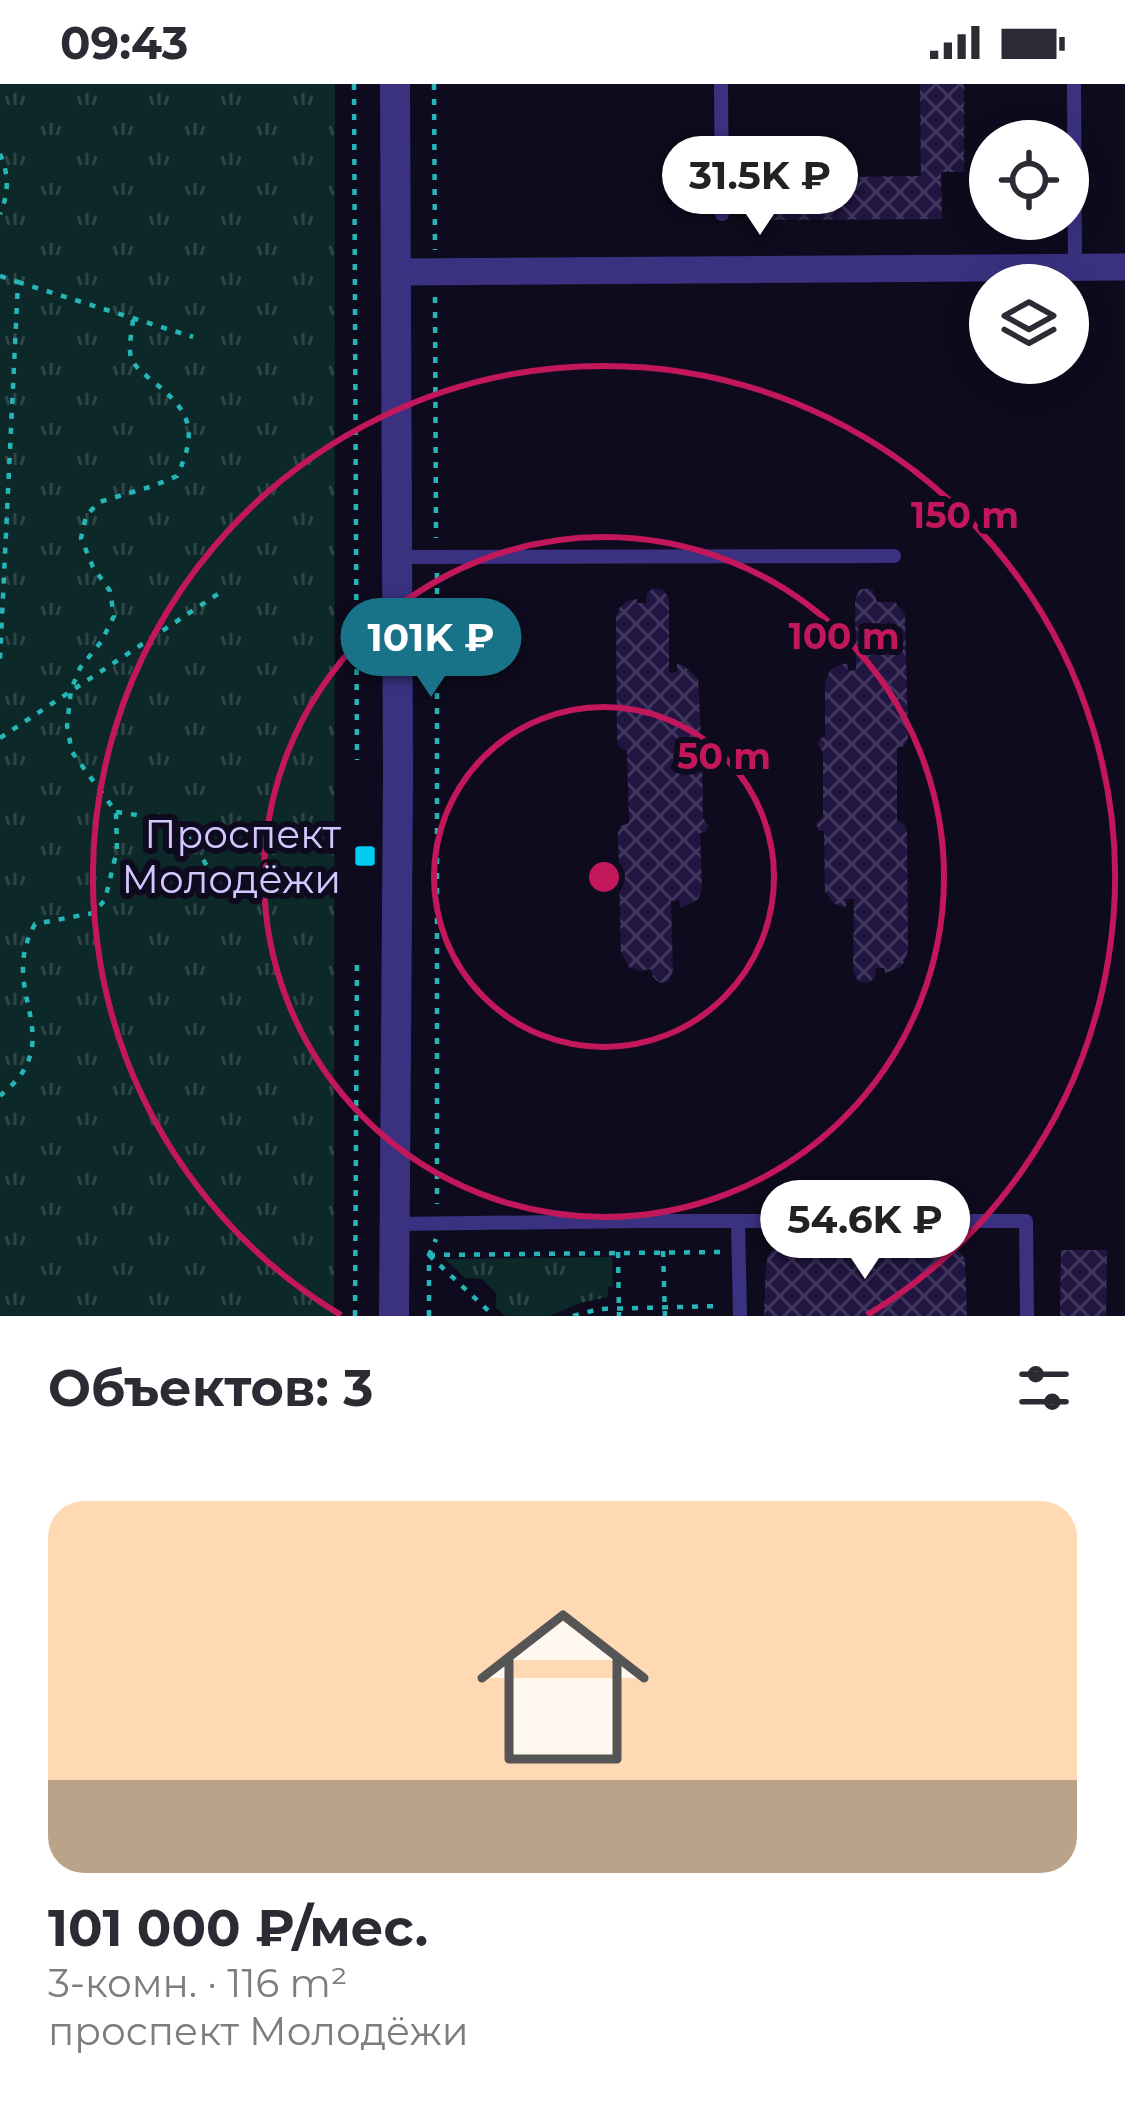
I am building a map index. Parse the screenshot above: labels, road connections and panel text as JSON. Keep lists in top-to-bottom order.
{
  "places": {
    "transit": ["Проспект Молодёжи"]
  },
  "page": {
    "status": "09:43",
    "price": ["31.5K ₽", "101K ₽", "54.6K ₽"],
    "heading": "Объектов: 3",
    "list": [
      {
        "name": "101 000 ₽/мес.",
        "note": "3-комн. · 116 m² · проспект Молодёжи"
      }
    ]
  },
  "rings": ["150 m", "100 m", "50 m"]
}
